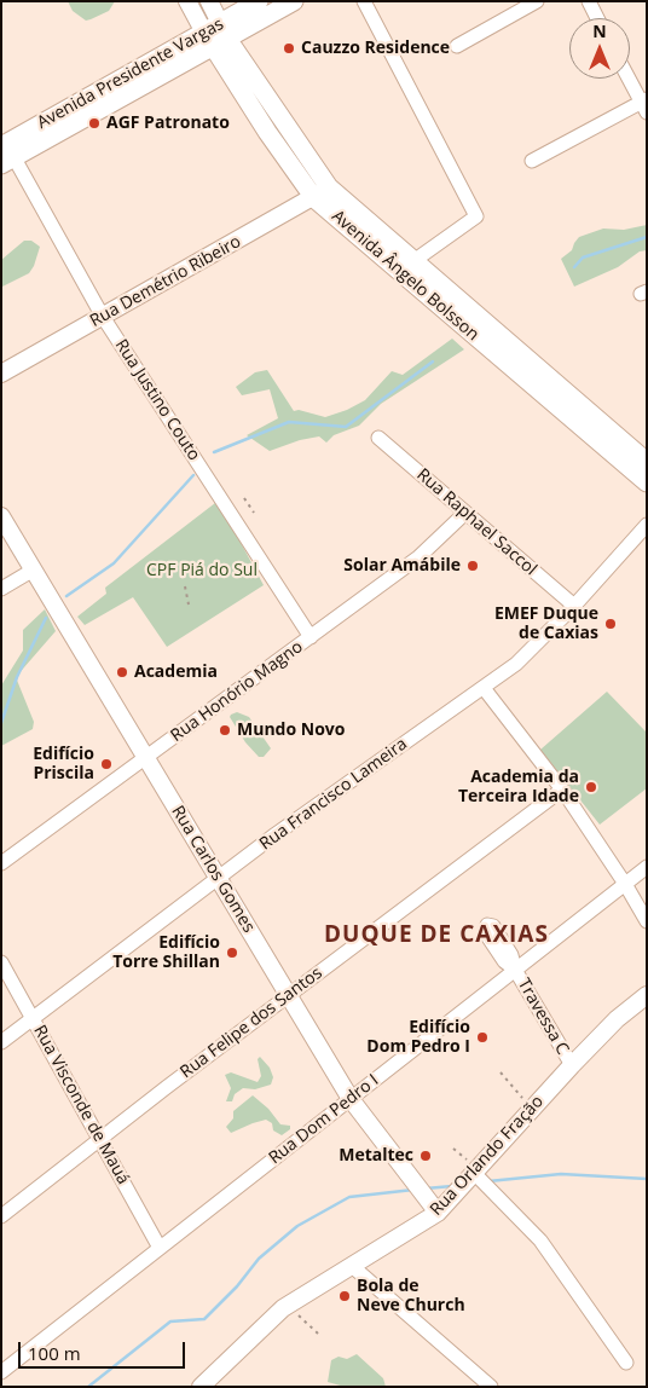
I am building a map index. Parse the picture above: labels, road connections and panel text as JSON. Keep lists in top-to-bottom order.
{
  "streets": {
    "main road": ["Avenida Presidente Vargas", "Avenida Ângelo Bolsson"],
    "street": [
      "Rua Demétrio Ribeiro",
      "Rua Justino Couto",
      "Rua Raphael Saccol",
      "Rua Honório Magno",
      "Rua Francisco Lameira",
      "Rua Carlos Gomes",
      "Travessa C",
      "Rua Felipe dos Santos",
      "Rua Visconde de Mauá",
      "Rua Dom Pedro I",
      "Rua Orlando Fração"
    ]
  },
  "crossings": [
    ["Avenida Presidente Vargas", "Avenida Ângelo Bolsson"],
    ["Avenida Presidente Vargas", "Rua Justino Couto"],
    ["Avenida Ângelo Bolsson", "Rua Demétrio Ribeiro"],
    ["Rua Demétrio Ribeiro", "Rua Justino Couto"],
    ["Rua Justino Couto", "Rua Honório Magno"],
    ["Rua Raphael Saccol", "Rua Honório Magno"],
    ["Rua Raphael Saccol", "Rua Francisco Lameira"],
    ["Rua Honório Magno", "Rua Carlos Gomes"],
    ["Rua Francisco Lameira", "Rua Carlos Gomes"],
    ["Rua Francisco Lameira", "Rua Visconde de Mauá"],
    ["Rua Carlos Gomes", "Rua Felipe dos Santos"],
    ["Rua Carlos Gomes", "Rua Dom Pedro I"],
    ["Rua Carlos Gomes", "Rua Orlando Fração"],
    ["Travessa C", "Rua Dom Pedro I"],
    ["Travessa C", "Rua Orlando Fração"],
    ["Rua Felipe dos Santos", "Rua Visconde de Mauá"],
    ["Rua Visconde de Mauá", "Rua Dom Pedro I"]
  ],
  "districts": ["DUQUE DE CAXIAS"],
  "parks": ["CPF Piá do Sul"],
  "places": [
    "Cauzzo Residence",
    "AGF Patronato",
    "Solar Amábile",
    "EMEF Duque de Caxias",
    "Academia",
    "Mundo Novo",
    "Edifício Priscila",
    "Academia da Terceira Idade",
    "Edifício Torre Shillan",
    "Edifício Dom Pedro I",
    "Metaltec",
    "Bola de Neve Church"
  ],
  "scale_bar": "100 m",
  "north": "top"
}
